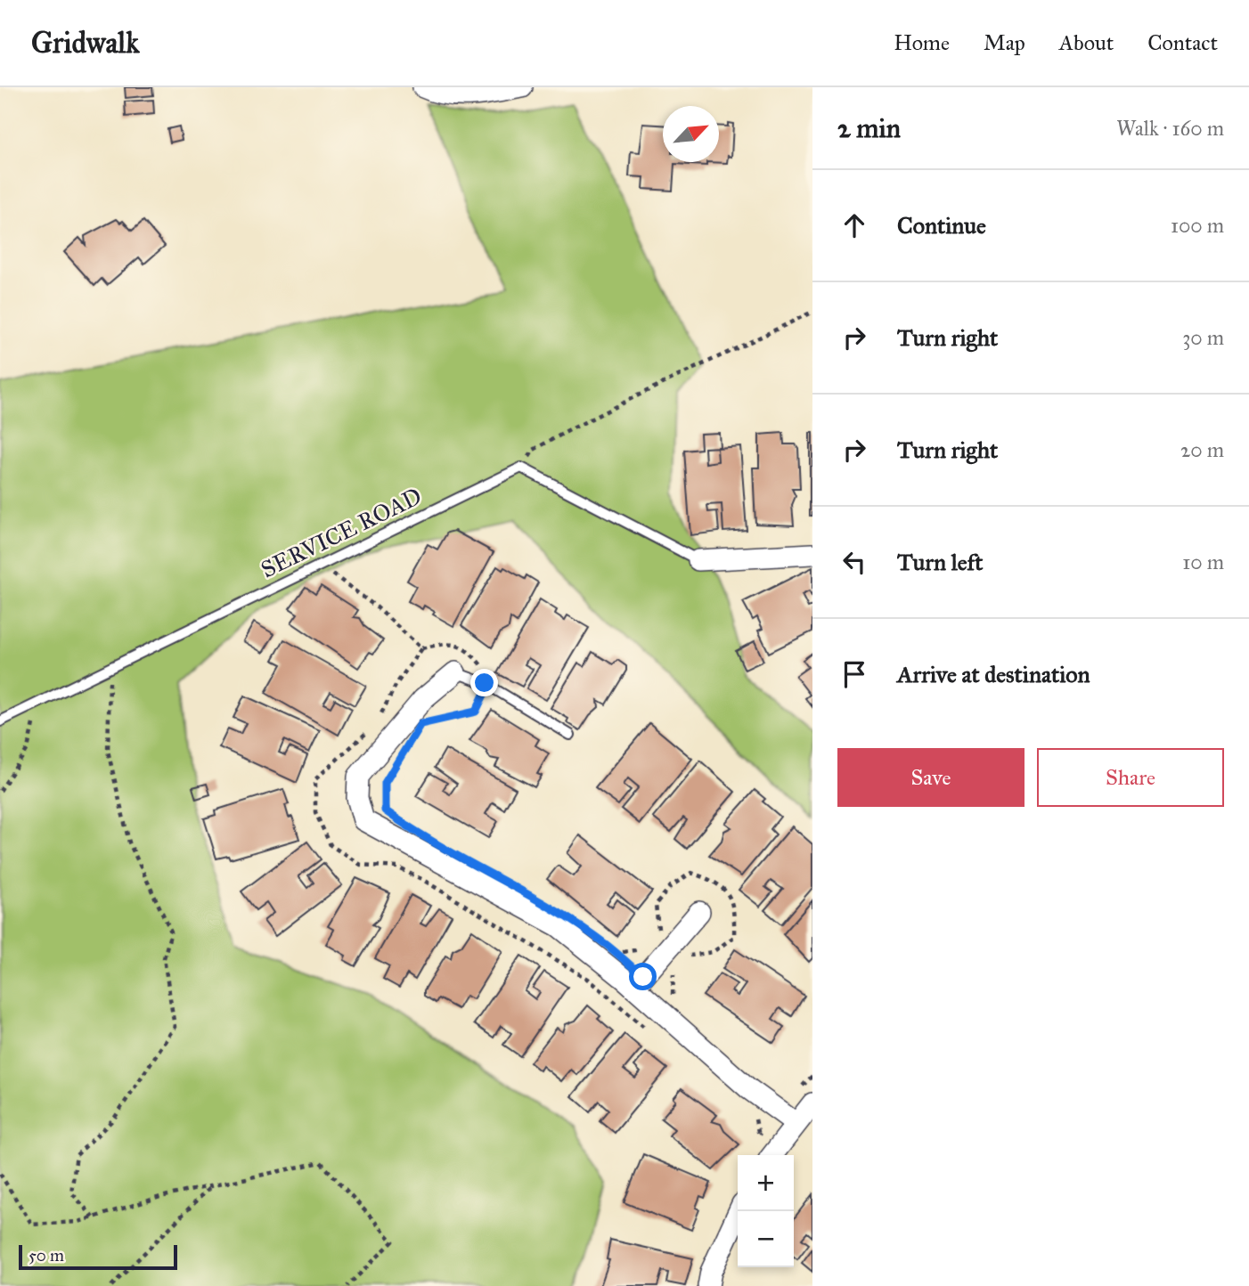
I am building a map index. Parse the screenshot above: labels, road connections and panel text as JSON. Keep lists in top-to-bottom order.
{
  "streets": {
    "lane": ["SERVICE ROAD"]
  },
  "scale_bar": "50 m",
  "north": "top right",
  "page": {
    "header": "Gridwalk",
    "nav": [
      "Home",
      "Map",
      "About",
      "Contact"
    ],
    "heading": ["2 min", "Walk · 160 m"],
    "list": [
      ["Continue", "100 m"],
      ["Turn right", "30 m"],
      ["Turn right", "20 m"],
      ["Turn left", "10 m"],
      "Arrive at destination"
    ],
    "buttons": ["Save", "Share"],
    "map_buttons": ["+", "−"],
    "scale": "50 m"
  }
}
